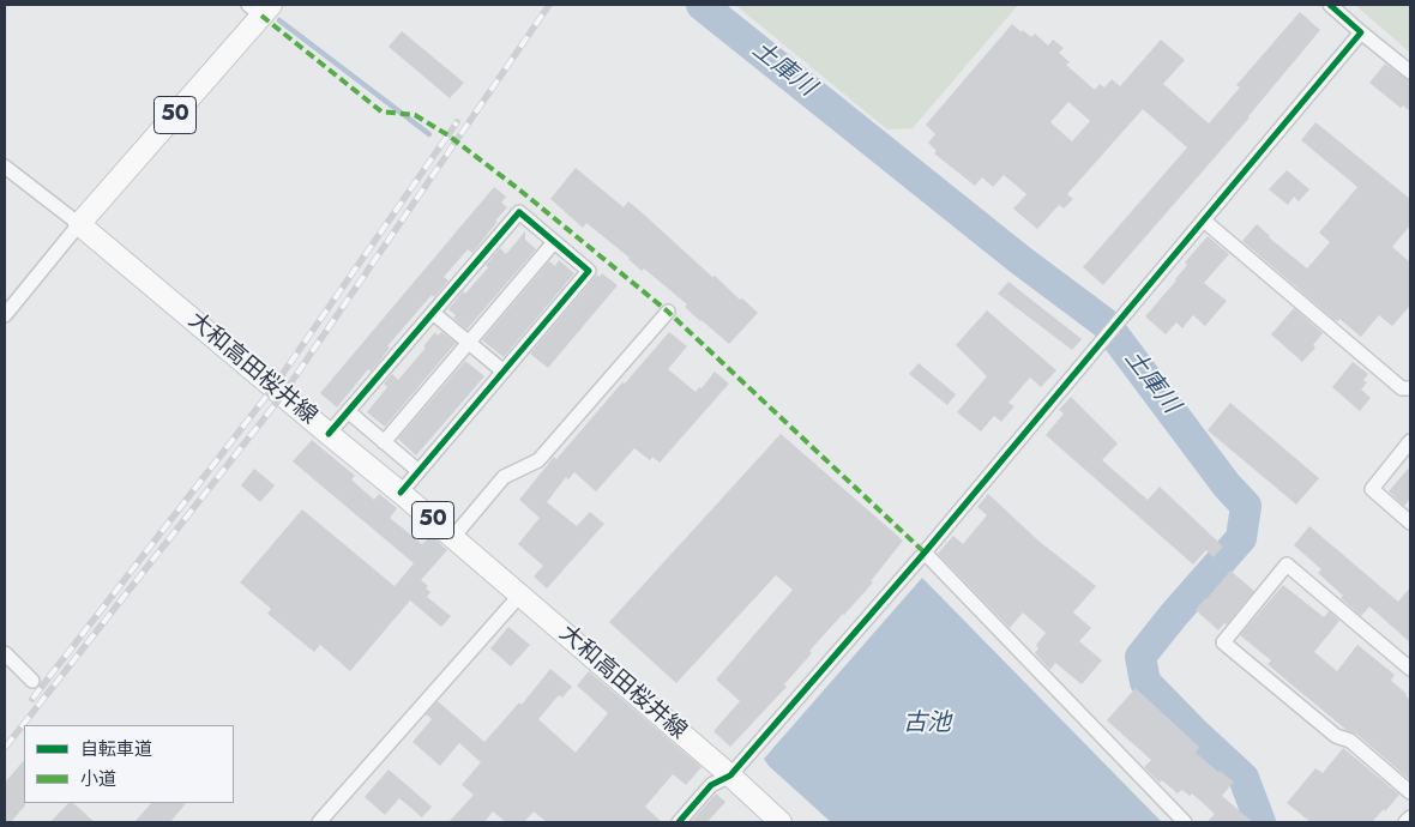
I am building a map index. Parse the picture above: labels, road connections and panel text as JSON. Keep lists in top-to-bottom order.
{
  "streets": {
    "main road": ["50", "大和高田桜井線"]
  },
  "crossings": [
    ["50", "大和高田桜井線"]
  ],
  "water": ["土庫川", "古池"],
  "legend": ["自転車道", "小道"]
}
